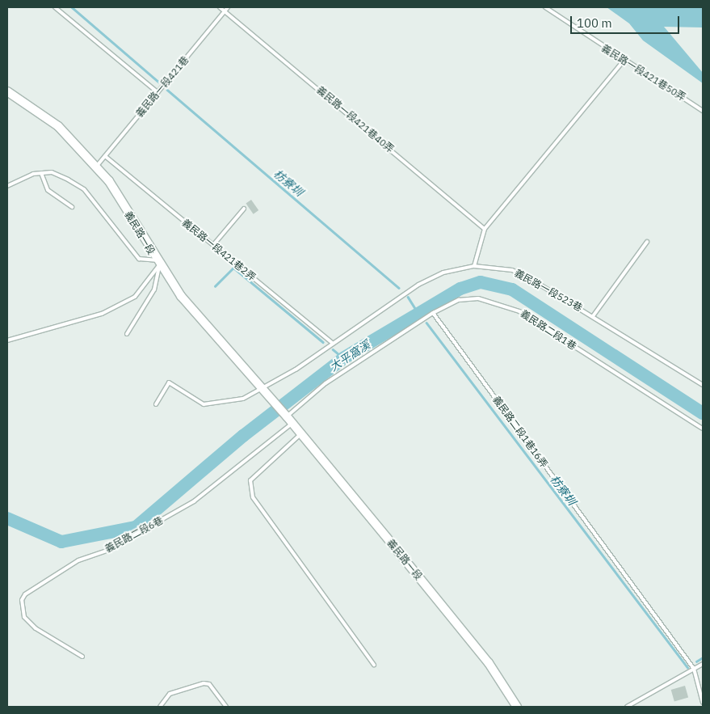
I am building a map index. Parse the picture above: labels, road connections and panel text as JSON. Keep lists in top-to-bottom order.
{
  "streets": {
    "street": ["義民路一段"],
    "lane": [
      "義民路一段421巷50弄",
      "義民路一段421巷",
      "義民路一段421巷40弄",
      "義民路一段421巷2弄",
      "義民路一段523巷",
      "義民路二段1巷",
      "義民路二段1巷16弄",
      "義民路二段6巷"
    ]
  },
  "crossings": [
    ["義民路一段421巷", "義民路一段421巷40弄"],
    ["義民路一段421巷", "義民路一段"],
    ["義民路一段421巷", "義民路一段421巷2弄"],
    ["義民路一段", "義民路一段523巷"],
    ["義民路一段", "義民路二段1巷"],
    ["義民路一段", "義民路二段6巷"],
    ["義民路一段421巷2弄", "義民路一段523巷"],
    ["義民路二段1巷", "義民路二段1巷16弄"]
  ],
  "water": ["枋寮圳", "大平窩溪"],
  "scale_bar": "100 m"
}
